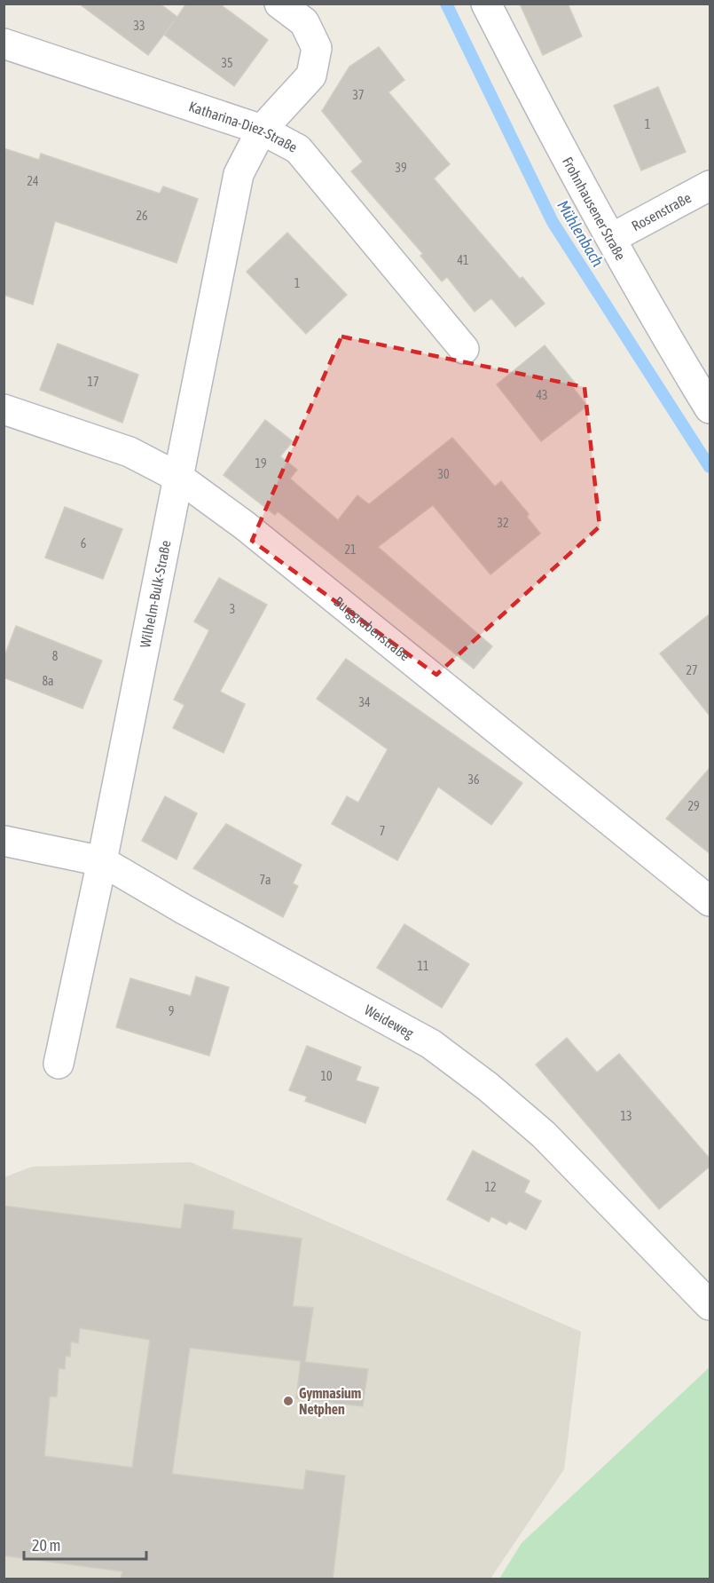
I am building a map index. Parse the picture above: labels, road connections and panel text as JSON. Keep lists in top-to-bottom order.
{
  "streets": {
    "street": [
      "Katharina-Diez-Straße",
      "Frohnhausener Straße",
      "Rosenstraße",
      "Wilhelm-Bulk-Straße",
      "Burggrabenstraße",
      "Weideweg"
    ]
  },
  "crossings": [
    ["Katharina-Diez-Straße", "Wilhelm-Bulk-Straße"],
    ["Frohnhausener Straße", "Rosenstraße"],
    ["Wilhelm-Bulk-Straße", "Burggrabenstraße"],
    ["Wilhelm-Bulk-Straße", "Weideweg"]
  ],
  "water": ["Mühlenbach"],
  "places": ["Gymnasium Netphen"],
  "house_numbers": [
    "33",
    "35",
    "37",
    "1",
    "39",
    "24",
    "26",
    "41",
    "1",
    "17",
    "43",
    "19",
    "30",
    "32",
    "6",
    "21",
    "3",
    "8",
    "27",
    "8a",
    "34",
    "36",
    "29",
    "7",
    "7a",
    "11",
    "9",
    "10",
    "13",
    "12"
  ],
  "scale_bar": "20 m"
}
